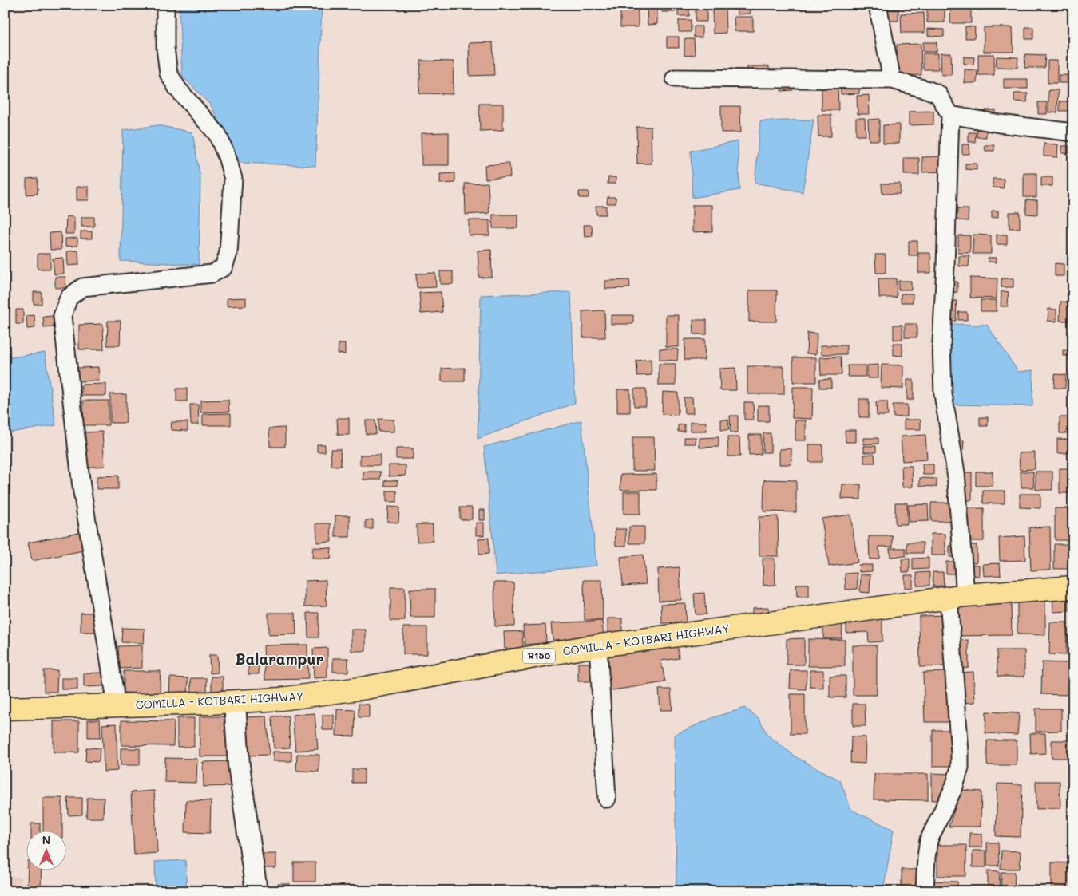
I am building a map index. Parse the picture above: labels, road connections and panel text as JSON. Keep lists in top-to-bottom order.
{
  "streets": {
    "main road": ["COMILLA - KOTBARI HIGHWAY", "R150"]
  },
  "districts": ["Balarampur"],
  "north": "top"
}
